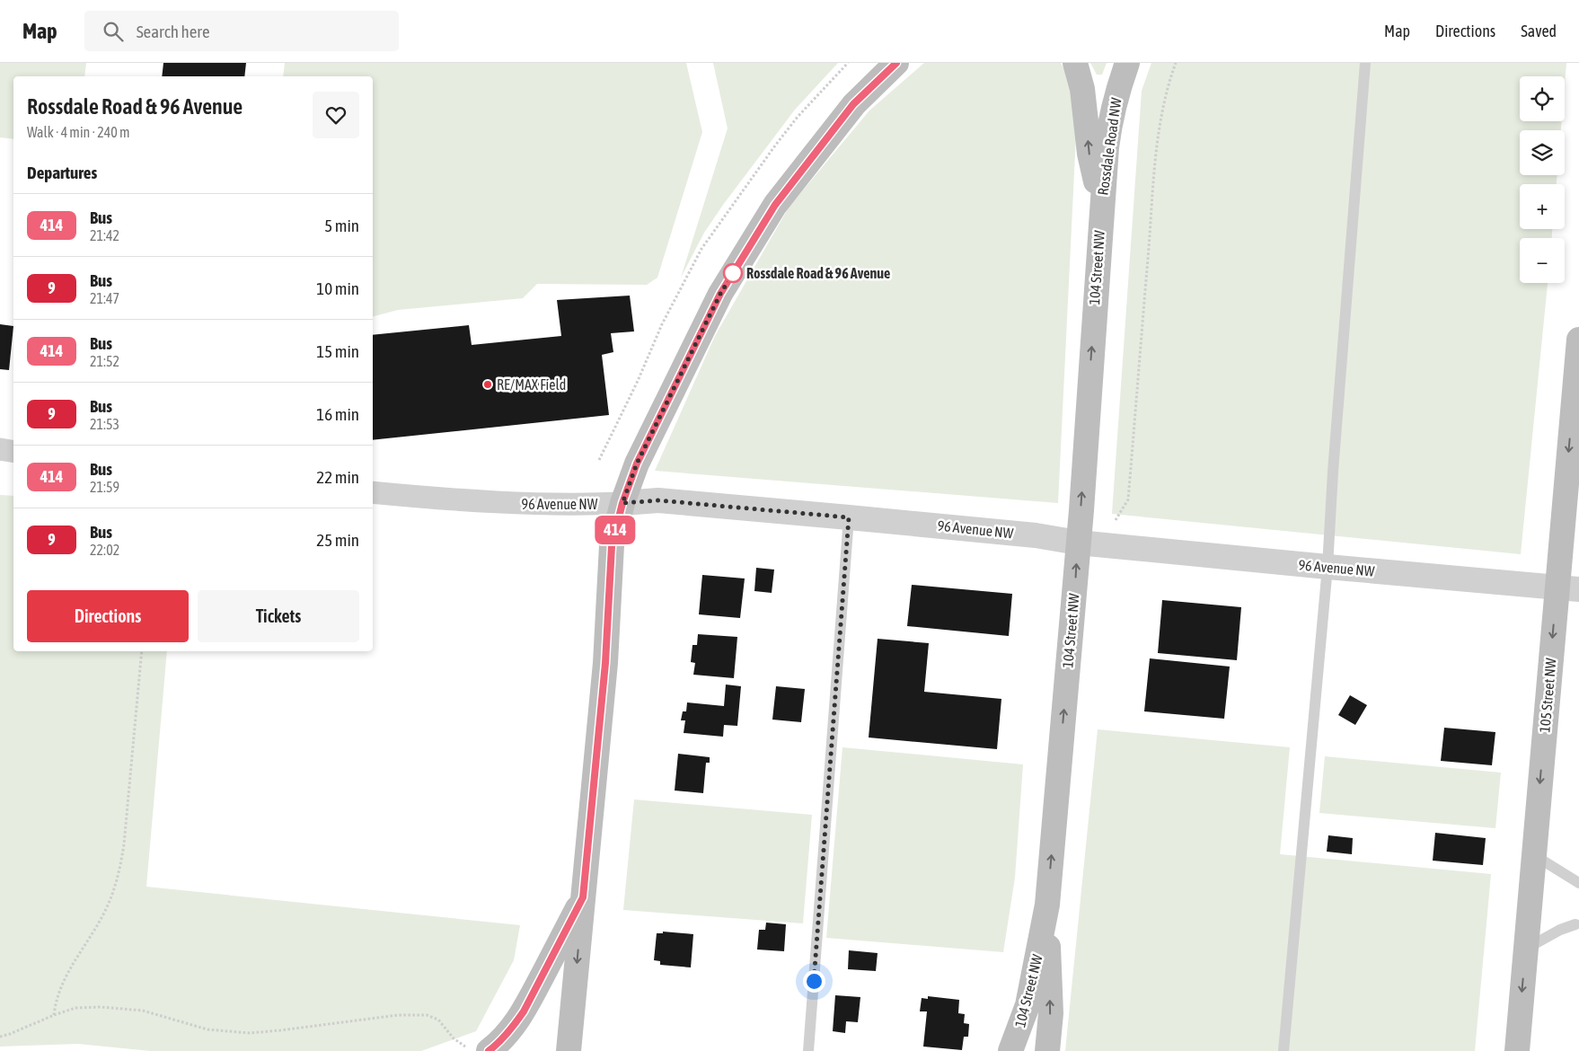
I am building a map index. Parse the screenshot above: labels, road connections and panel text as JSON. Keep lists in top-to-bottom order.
{
  "streets": {
    "main road": ["Rossdale Road NW", "104 Street NW", "105 Street NW"],
    "street": ["96 Avenue NW"]
  },
  "crossings": [
    ["Rossdale Road NW", "104 Street NW"],
    ["104 Street NW", "96 Avenue NW"],
    ["96 Avenue NW", "105 Street NW"]
  ],
  "one_way": ["104 Street NW", "105 Street NW"],
  "places": ["Rossdale Road & 96 Avenue", "RE/MAX Field"],
  "lines": ["bus line 414"],
  "page": {
    "header": "Map",
    "search": "Search here",
    "nav": ["Map", "Directions", "Saved"],
    "on_map": "414",
    "map_buttons": ["+", "−"],
    "heading": [
      ["Rossdale Road & 96 Avenue", "Walk · 4 min · 240 m"],
      "Departures"
    ],
    "list": [
      {
        "mark": "414",
        "name": "Bus",
        "note": "21:42",
        "value": "5 min"
      },
      {
        "mark": "9",
        "name": "Bus",
        "note": "21:47",
        "value": "10 min"
      },
      {
        "mark": "414",
        "name": "Bus",
        "note": "21:52",
        "value": "15 min"
      },
      {
        "mark": "9",
        "name": "Bus",
        "note": "21:53",
        "value": "16 min"
      },
      {
        "mark": "414",
        "name": "Bus",
        "note": "21:59",
        "value": "22 min"
      },
      {
        "mark": "9",
        "name": "Bus",
        "note": "22:02",
        "value": "25 min"
      }
    ],
    "buttons": ["Directions", "Tickets"]
  }
}
